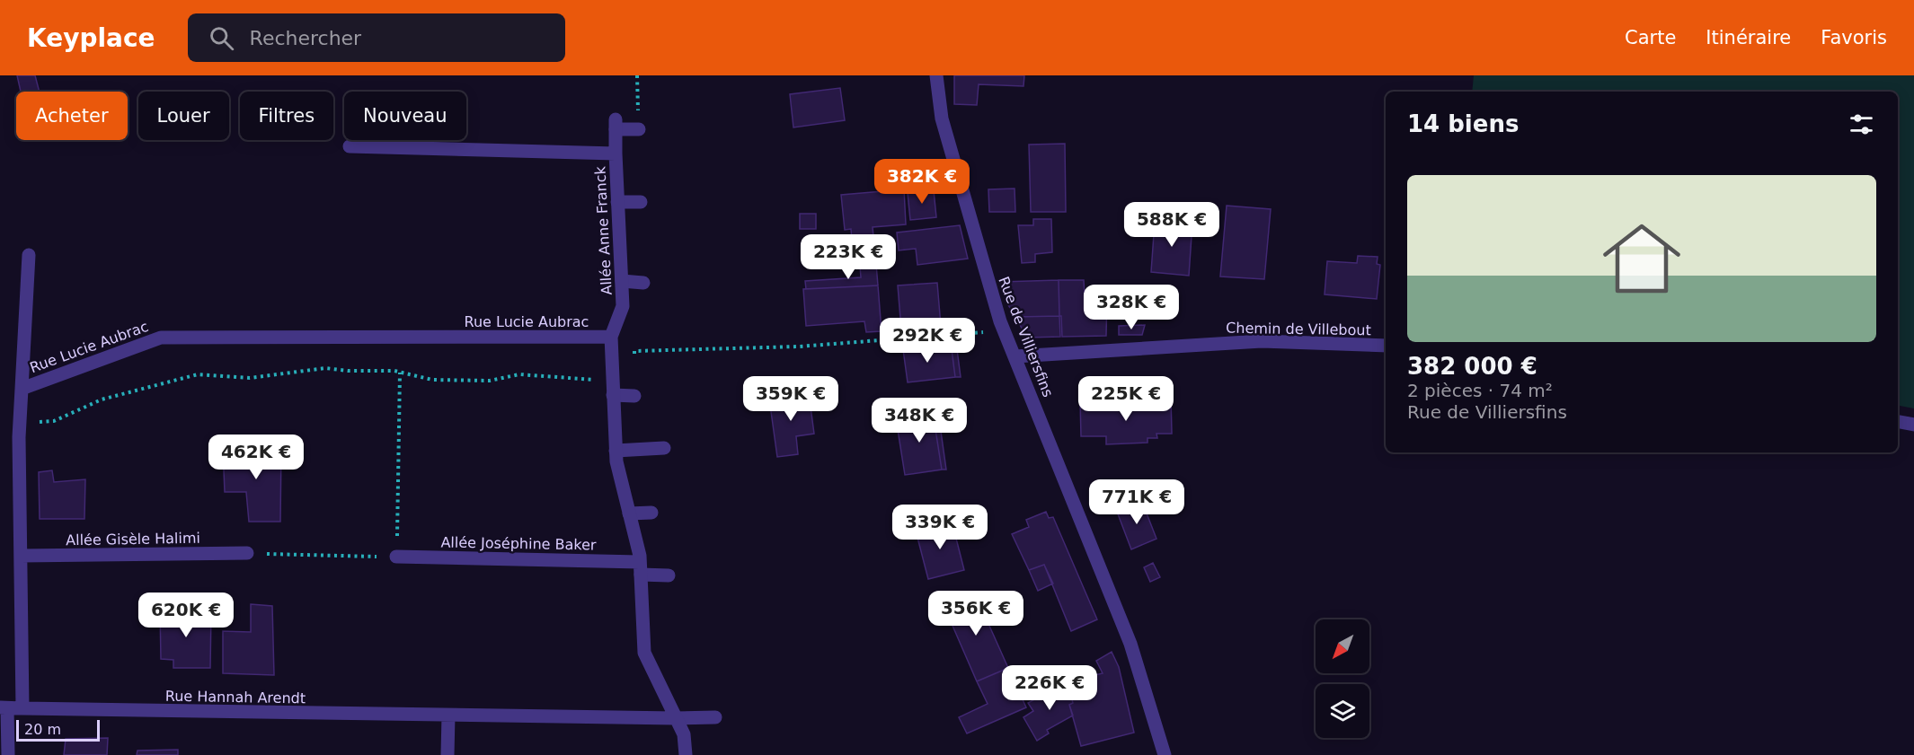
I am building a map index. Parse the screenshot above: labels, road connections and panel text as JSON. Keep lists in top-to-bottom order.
{
  "streets": {
    "street": [
      "Allée Anne Franck",
      "Rue Lucie Aubrac",
      "Chemin de Villebout",
      "Rue de Villiersfins",
      "Allée Gisèle Halimi",
      "Allée Joséphine Baker",
      "Rue Hannah Arendt"
    ]
  },
  "crossings": [
    ["Allée Anne Franck", "Rue Lucie Aubrac"],
    ["Rue Lucie Aubrac", "Allée Gisèle Halimi"],
    ["Rue Lucie Aubrac", "Rue Hannah Arendt"],
    ["Chemin de Villebout", "Rue de Villiersfins"]
  ],
  "scale_bar": "20 m",
  "north": "bottom left",
  "page": {
    "header": "Keyplace",
    "search": "Rechercher",
    "nav": ["Carte", "Itinéraire", "Favoris"],
    "chip": [
      "Acheter",
      "Louer",
      "Filtres",
      "Nouveau"
    ],
    "heading": "14 biens",
    "list": [
      {
        "name": "382 000 €",
        "note": "2 pièces · 74 m² · Rue de Villiersfins"
      }
    ],
    "price": [
      "382K €",
      "588K €",
      "223K €",
      "328K €",
      "292K €",
      "359K €",
      "225K €",
      "348K €",
      "462K €",
      "771K €",
      "339K €",
      "356K €",
      "620K €",
      "226K €"
    ],
    "scale": "20 m"
  }
}
